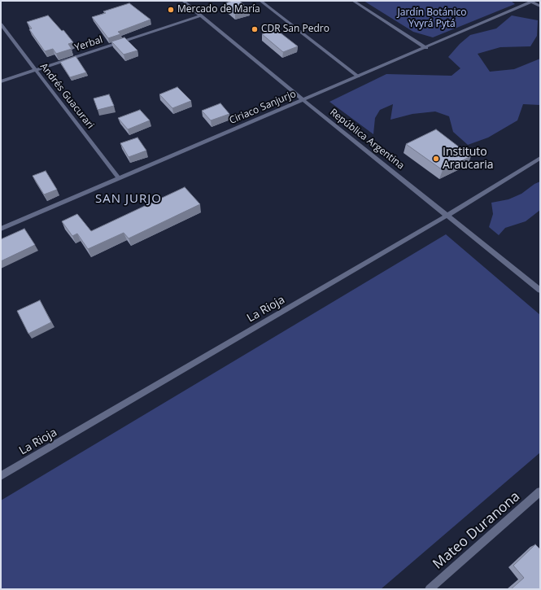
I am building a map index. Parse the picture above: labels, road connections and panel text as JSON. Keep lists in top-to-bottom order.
{
  "streets": {
    "street": [
      "Yerbal",
      "Andrés Guacurari",
      "Ciriaco Sanjurjo",
      "República Argentina",
      "La Rioja",
      "Mateo Duranona"
    ]
  },
  "crossings": [
    ["Yerbal", "Andrés Guacurari"],
    ["Yerbal", "República Argentina"],
    ["Andrés Guacurari", "Ciriaco Sanjurjo"],
    ["Ciriaco Sanjurjo", "República Argentina"],
    ["República Argentina", "La Rioja"]
  ],
  "districts": ["SAN JURJO"],
  "parks": ["Jardín Botánico Yvyrá Pytá"],
  "places": ["Mercado de María", "CDR San Pedro", "Instituto Araucaria"]
}
